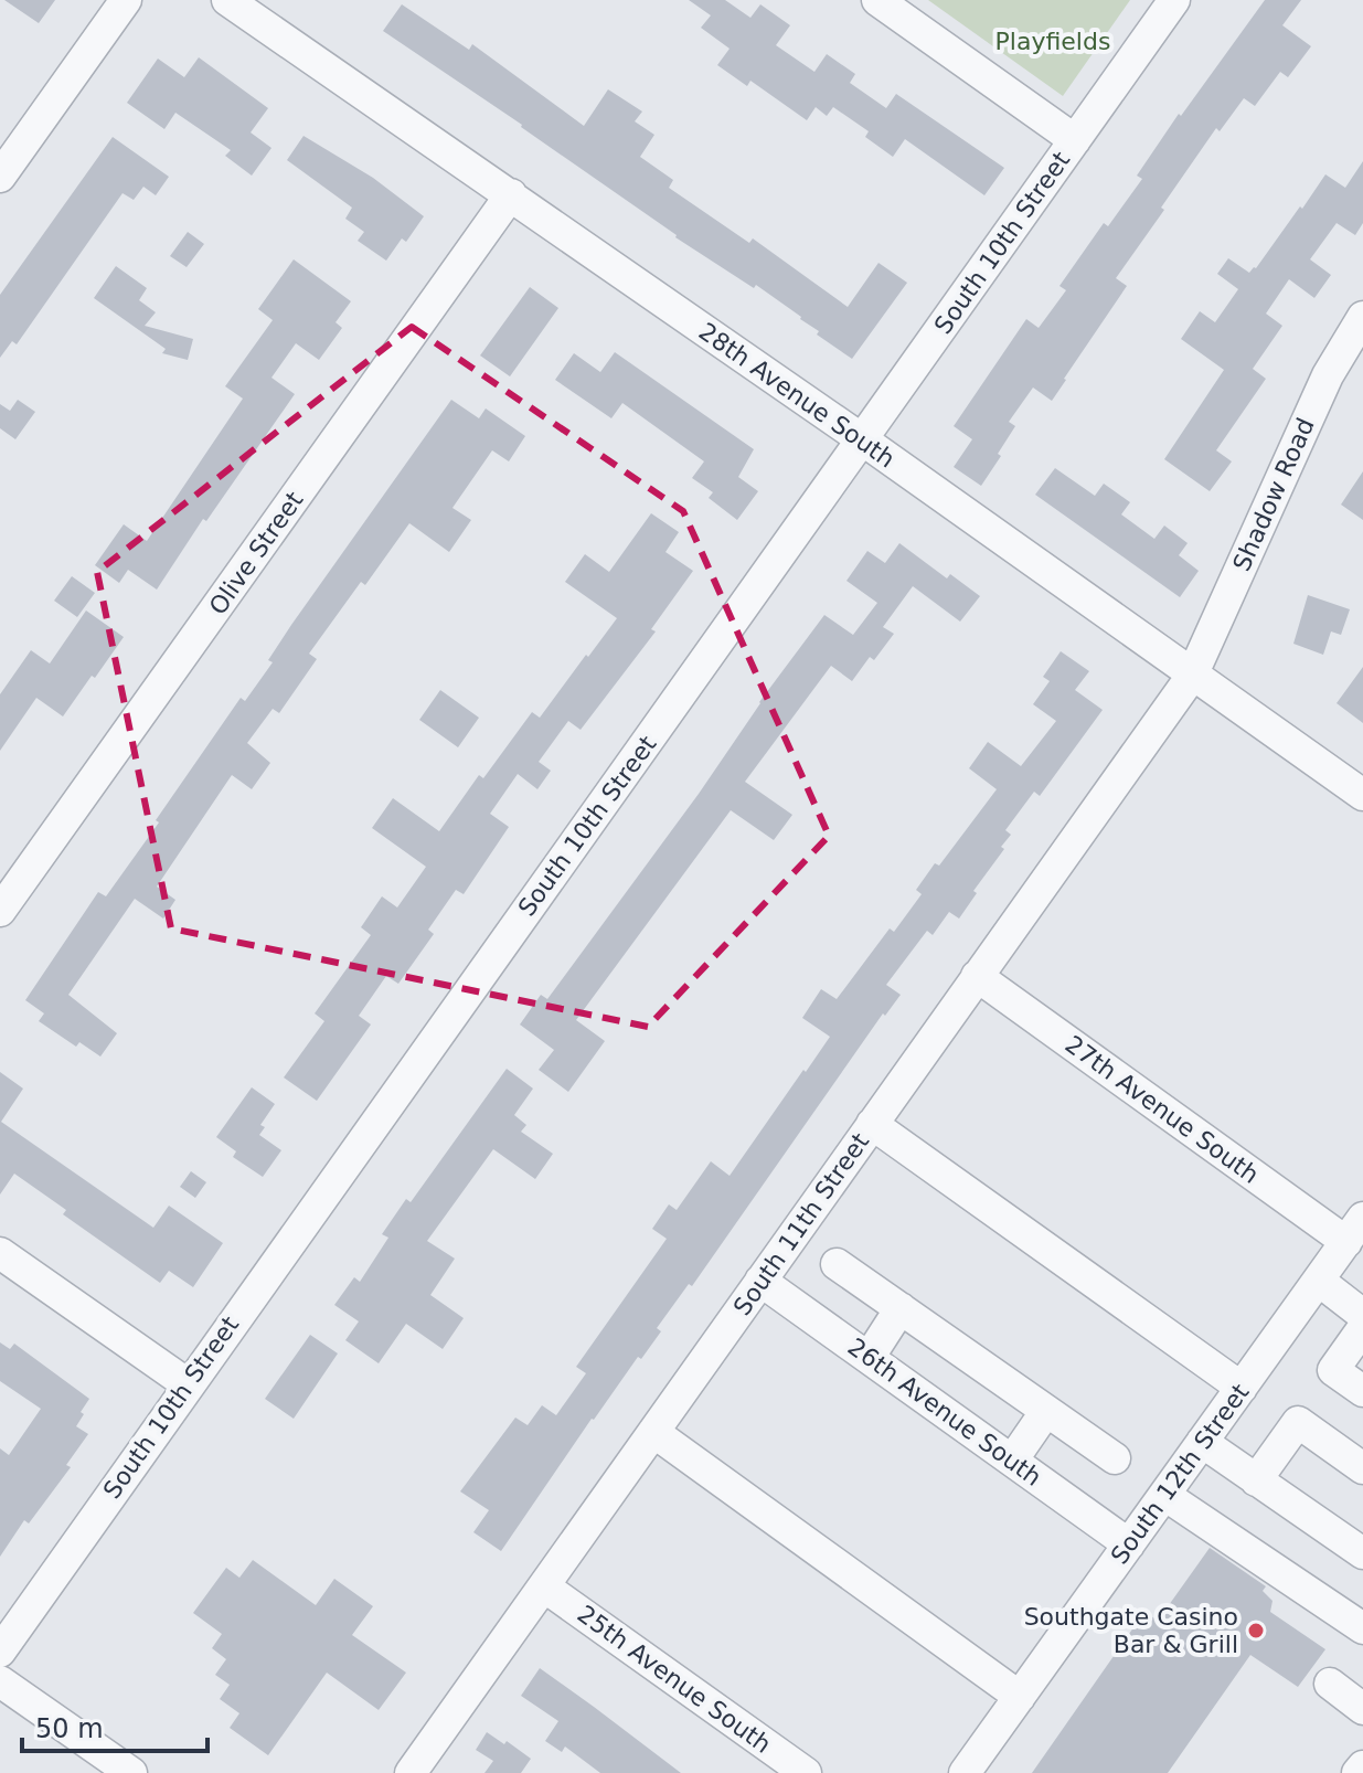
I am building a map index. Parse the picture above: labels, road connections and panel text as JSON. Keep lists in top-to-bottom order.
{
  "streets": {
    "street": [
      "South 10th Street",
      "28th Avenue South",
      "Shadow Road",
      "Olive Street",
      "27th Avenue South",
      "South 11th Street",
      "26th Avenue South",
      "South 12th Street",
      "25th Avenue South"
    ]
  },
  "crossings": [
    ["South 10th Street", "28th Avenue South"],
    ["28th Avenue South", "Shadow Road"],
    ["28th Avenue South", "Olive Street"],
    ["28th Avenue South", "South 11th Street"],
    ["Shadow Road", "South 11th Street"],
    ["27th Avenue South", "South 11th Street"],
    ["27th Avenue South", "South 12th Street"],
    ["South 11th Street", "26th Avenue South"],
    ["South 11th Street", "25th Avenue South"],
    ["26th Avenue South", "South 12th Street"]
  ],
  "parks": ["Playfields"],
  "places": ["Southgate Casino Bar & Grill"],
  "scale_bar": "50 m"
}
